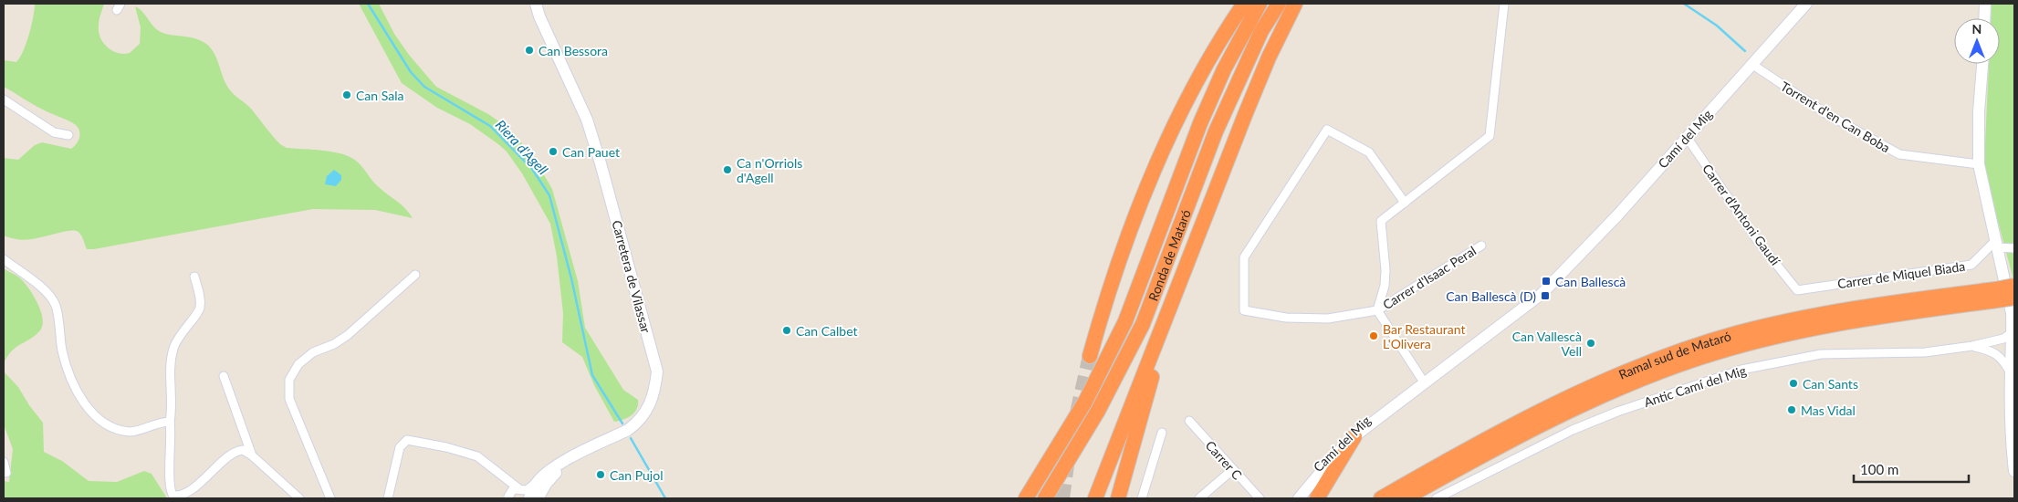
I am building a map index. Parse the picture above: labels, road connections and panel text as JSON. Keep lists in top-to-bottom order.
{
  "streets": {
    "highway": ["Ronda de Mataró", "Ramal sud de Mataró"],
    "street": [
      "Torrent d'en Can Boba",
      "Camí del Mig",
      "Carrer d'Antoni Gaudí",
      "Carrer de Miquel Biada",
      "Carretera de Vilassar",
      "Carrer d'Isaac Peral",
      "Antic Camí del Mig",
      "Carrer C"
    ]
  },
  "crossings": [
    ["Torrent d'en Can Boba", "Camí del Mig"],
    ["Camí del Mig", "Carrer d'Antoni Gaudí"],
    ["Carrer d'Antoni Gaudí", "Carrer de Miquel Biada"]
  ],
  "water": ["Riera d'Agell"],
  "places": {
    "other": [
      "Can Bessora",
      "Can Sala",
      "Can Pauet",
      "Ca n'Orriols d'Agell",
      "Can Calbet",
      "Bar Restaurant L'Olivera",
      "Can Vallescà Vell",
      "Can Sants",
      "Mas Vidal",
      "Can Pujol"
    ],
    "transit": ["Can Ballescà", "Can Ballescà (D)"]
  },
  "scale_bar": "100 m",
  "north": "top"
}
